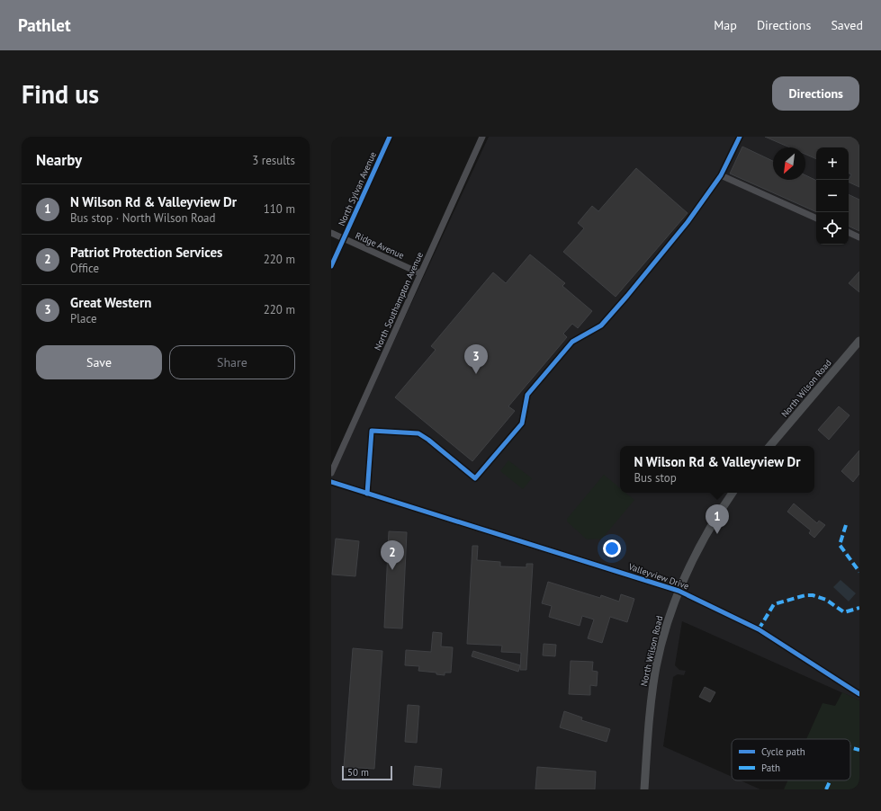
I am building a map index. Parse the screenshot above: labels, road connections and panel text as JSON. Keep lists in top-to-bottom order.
{
  "streets": {
    "main road": ["North Wilson Road"],
    "street": [
      "North Sylvan Avenue",
      "Ridge Avenue",
      "North Southampton Avenue",
      "Valleyview Drive"
    ]
  },
  "crossings": [
    ["North Sylvan Avenue", "Ridge Avenue"],
    ["Ridge Avenue", "North Southampton Avenue"],
    ["North Wilson Road", "Valleyview Drive"]
  ],
  "legend": ["Cycle path", "Path"],
  "scale_bar": "50 m",
  "north": "bottom left",
  "page": {
    "header": "Pathlet",
    "nav": ["Map", "Directions", "Saved"],
    "buttons": [
      "Directions",
      ["Save", "Share"]
    ],
    "title": "Find us",
    "heading": ["Nearby", "3 results"],
    "map_buttons": ["+", "−"],
    "list": [
      {
        "mark": "1",
        "name": "N Wilson Rd & Valleyview Dr",
        "note": "Bus stop · North Wilson Road",
        "value": "110 m"
      },
      {
        "mark": "2",
        "name": "Patriot Protection Services",
        "note": "Office",
        "value": "220 m"
      },
      {
        "mark": "3",
        "name": "Great Western",
        "note": "Place",
        "value": "220 m"
      }
    ],
    "pins": ["3", "1", "2"],
    "popup": ["N Wilson Rd & Valleyview Dr", "Bus stop"],
    "scale": "50 m"
  }
}
